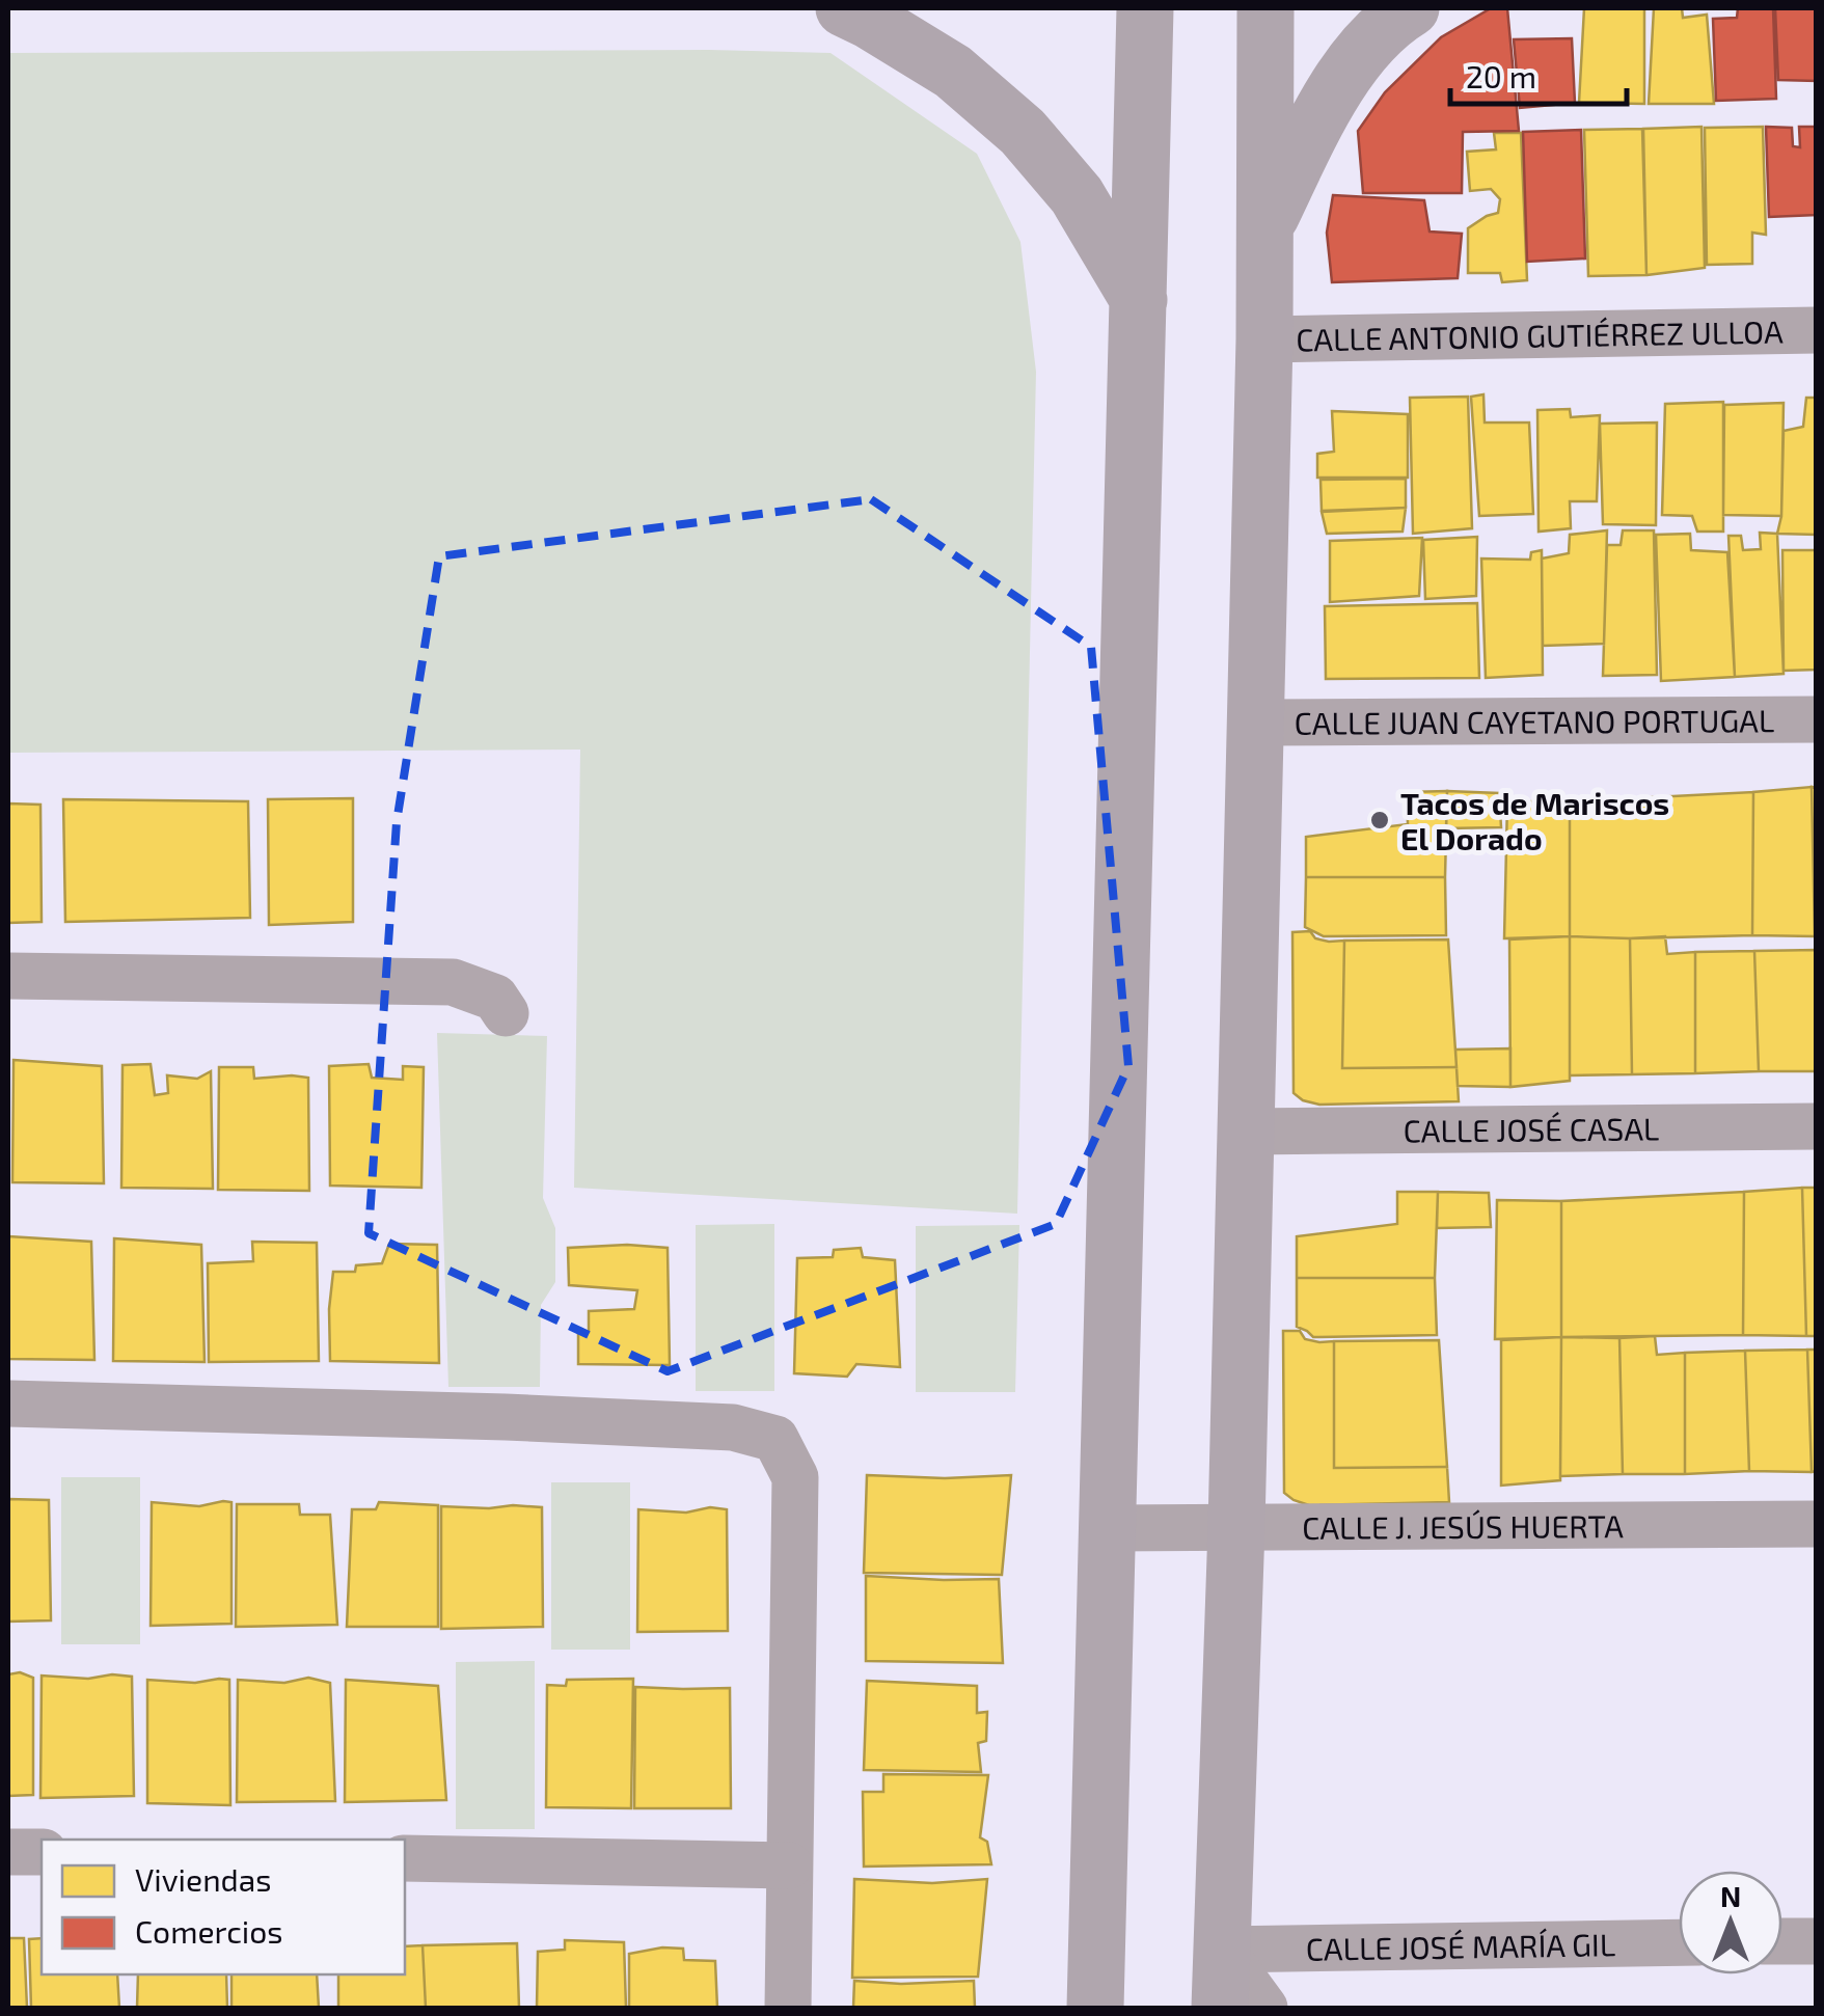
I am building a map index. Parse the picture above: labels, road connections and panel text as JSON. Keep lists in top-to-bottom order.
{
  "streets": {
    "street": [
      "CALLE ANTONIO GUTIÉRREZ ULLOA",
      "CALLE JUAN CAYETANO PORTUGAL",
      "CALLE JOSÉ CASAL",
      "CALLE J. JESÚS HUERTA",
      "CALLE JOSÉ MARÍA GIL"
    ]
  },
  "places": ["Tacos de Mariscos El Dorado"],
  "legend": ["Viviendas", "Comercios"],
  "scale_bar": "20 m",
  "north": "top"
}
